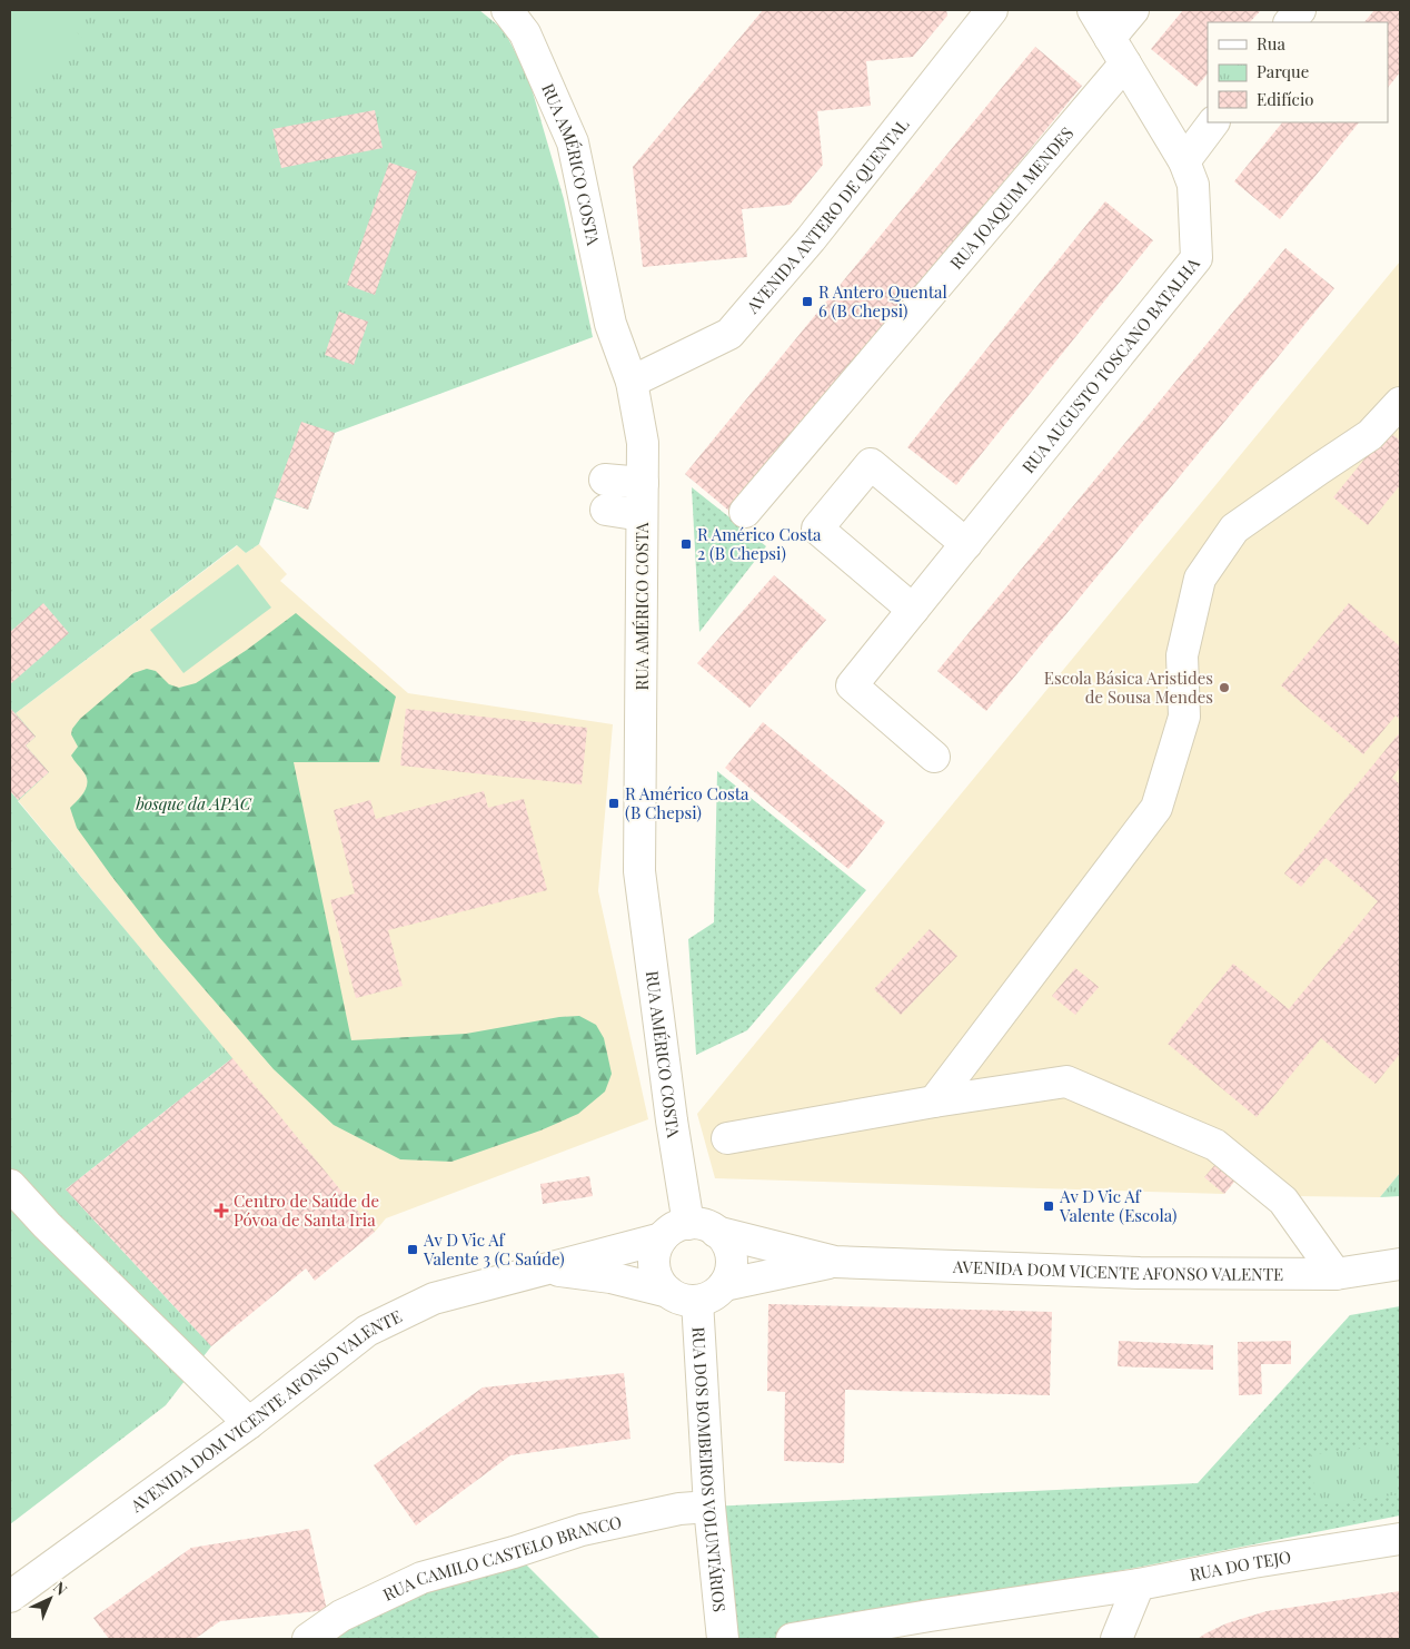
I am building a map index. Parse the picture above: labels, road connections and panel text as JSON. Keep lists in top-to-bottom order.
{
  "streets": {
    "street": [
      "RUA AMÉRICO COSTA",
      "RUA JOAQUIM MENDES",
      "AVENIDA ANTERO DE QUENTAL",
      "RUA AUGUSTO TOSCANO BATALHA",
      "AVENIDA DOM VICENTE AFONSO VALENTE",
      "RUA DOS BOMBEIROS VOLUNTÁRIOS",
      "RUA CAMILO CASTELO BRANCO",
      "RUA DO TEJO"
    ]
  },
  "crossings": [
    ["RUA AMÉRICO COSTA", "AVENIDA ANTERO DE QUENTAL"],
    ["RUA AMÉRICO COSTA", "AVENIDA DOM VICENTE AFONSO VALENTE"],
    ["RUA AMÉRICO COSTA", "RUA DOS BOMBEIROS VOLUNTÁRIOS"],
    ["RUA JOAQUIM MENDES", "RUA AUGUSTO TOSCANO BATALHA"],
    ["AVENIDA DOM VICENTE AFONSO VALENTE", "RUA DOS BOMBEIROS VOLUNTÁRIOS"],
    ["RUA DOS BOMBEIROS VOLUNTÁRIOS", "RUA CAMILO CASTELO BRANCO"]
  ],
  "parks": ["bosque da APAC"],
  "places": {
    "transit": [
      "R Antero Quental 6 (B Chepsi)",
      "R Américo Costa 2 (B Chepsi)",
      "R Américo Costa (B Chepsi)",
      "Av D Vic Af Valente (Escola)",
      "Av D Vic Af Valente 3 (C Saúde)"
    ],
    "other": ["Escola Básica Aristides de Sousa Mendes"],
    "health": ["Centro de Saúde de Póvoa de Santa Iria"]
  },
  "legend": ["Rua", "Parque", "Edifício"],
  "north": "top right"
}
